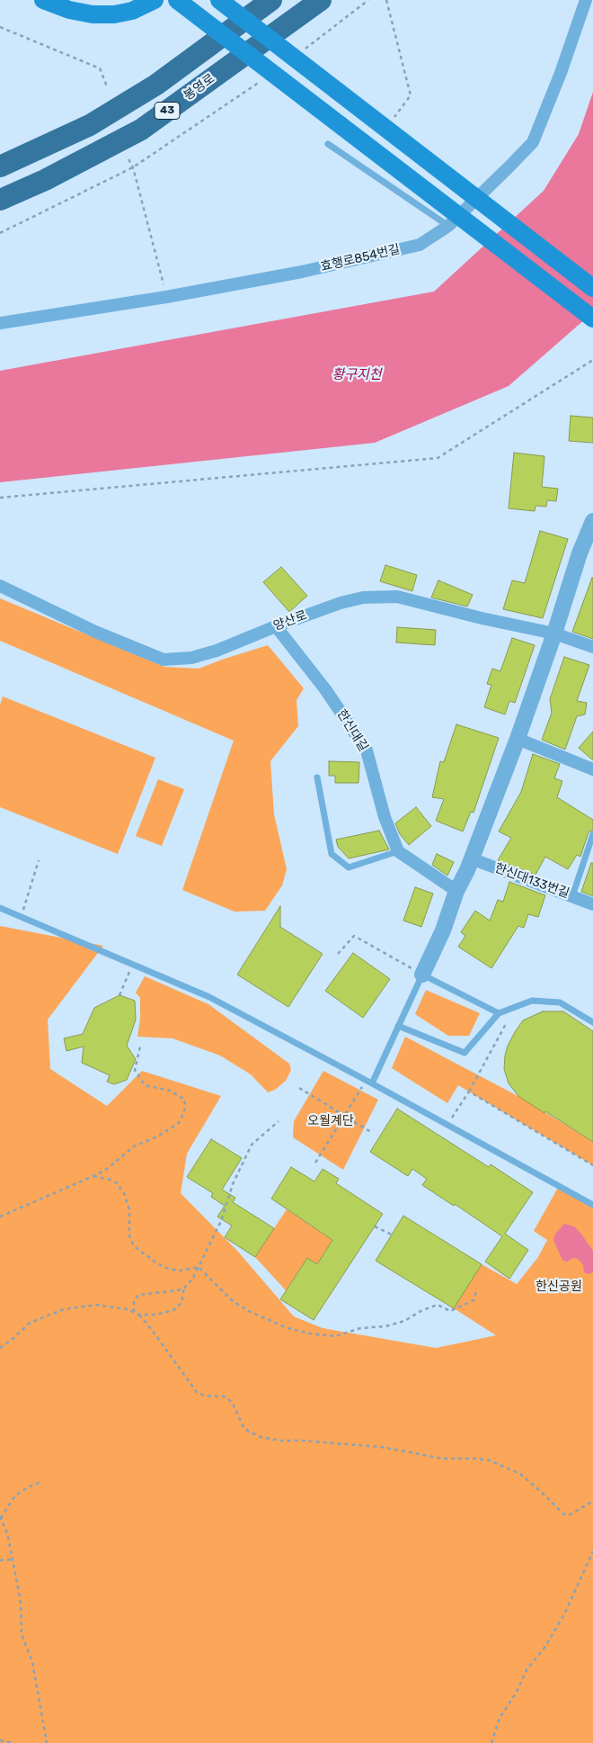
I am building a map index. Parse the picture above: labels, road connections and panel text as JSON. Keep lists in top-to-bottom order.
{
  "streets": {
    "highway": ["봉영로", "43"],
    "street": [
      "효행로854번길",
      "양산로",
      "한신대길",
      "한신대133번길"
    ]
  },
  "crossings": [
    ["양산로", "한신대길"]
  ],
  "water": ["황구지천"],
  "parks": ["오월계단", "한신공원"]
}
